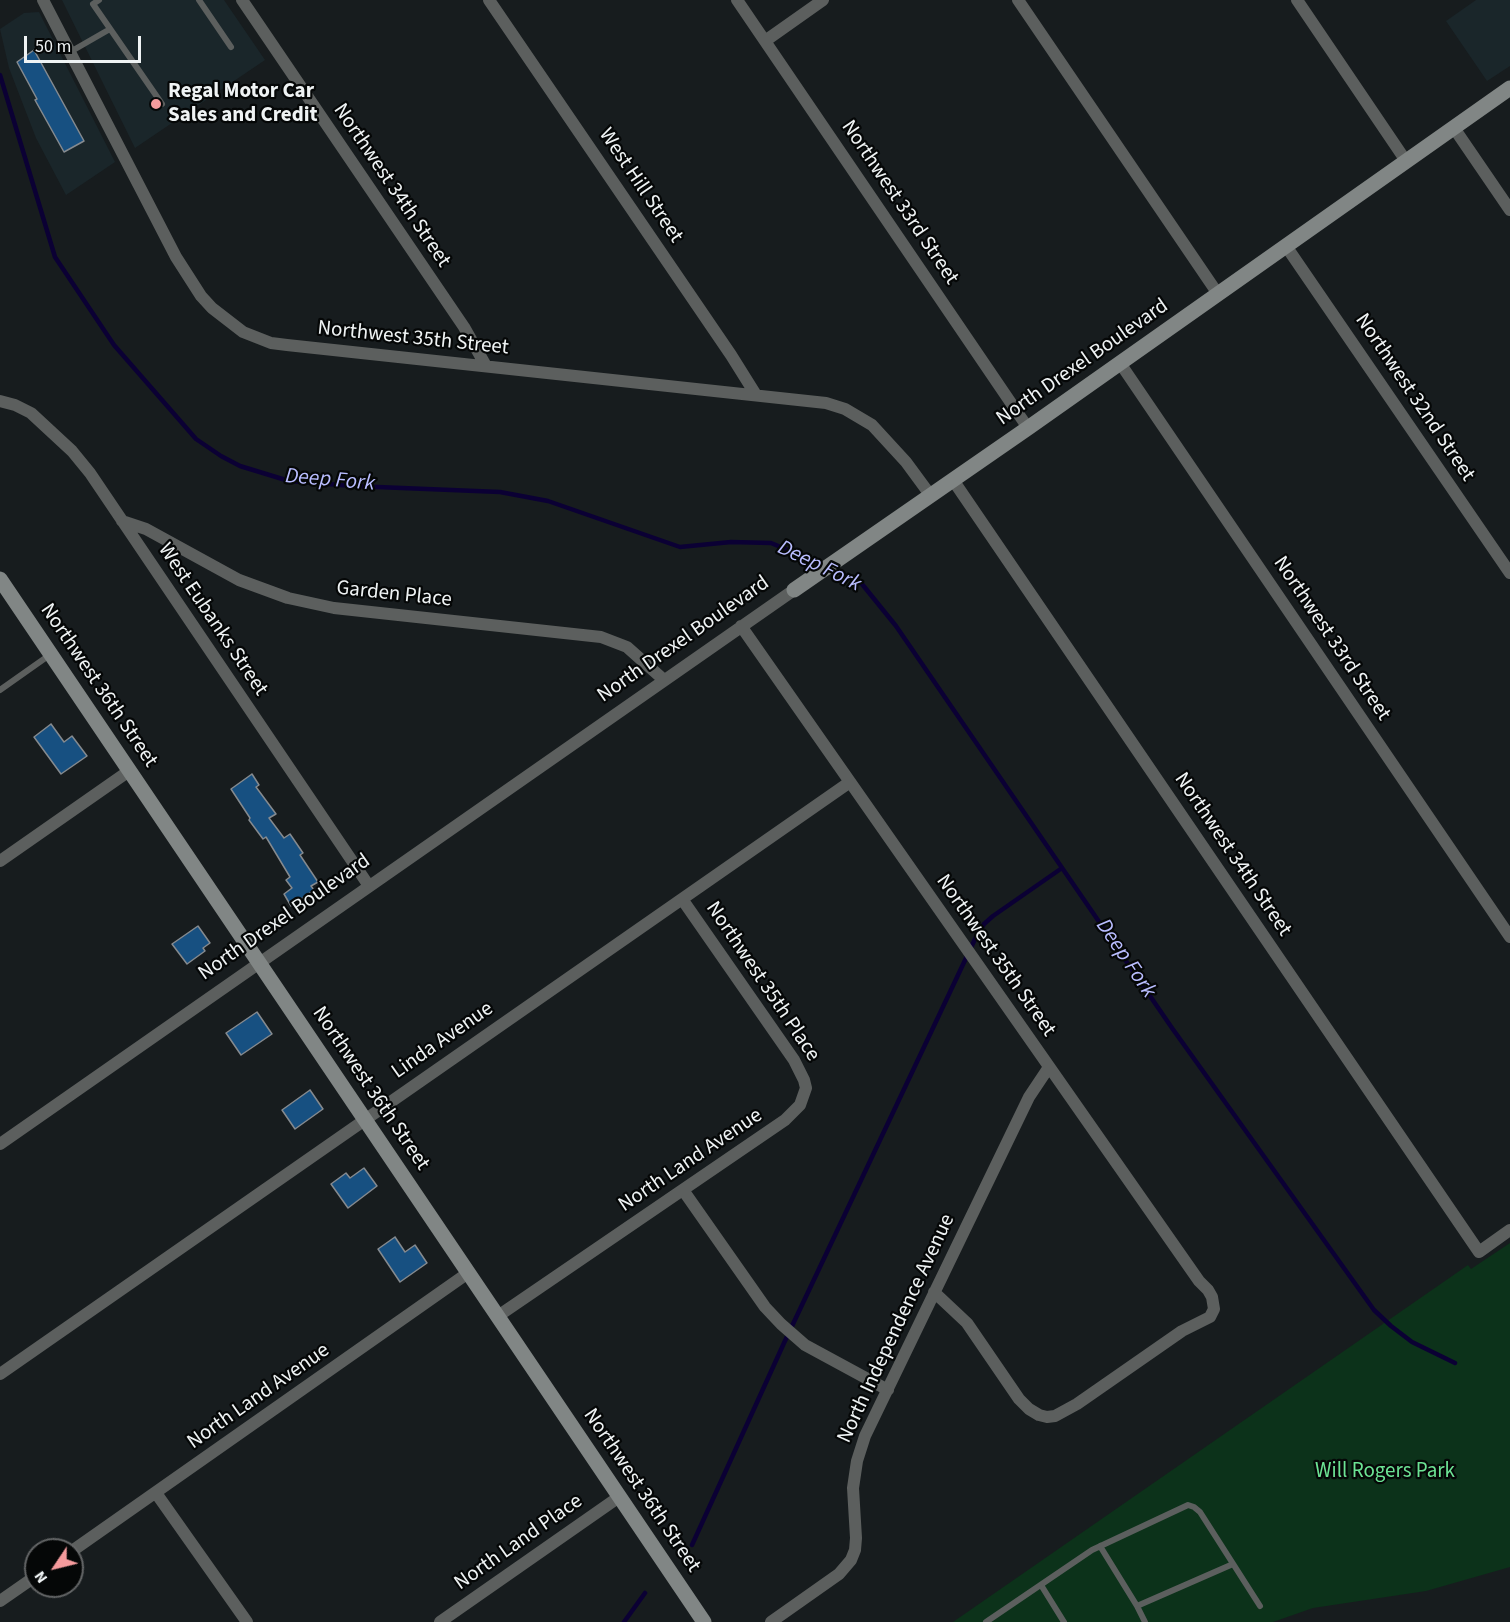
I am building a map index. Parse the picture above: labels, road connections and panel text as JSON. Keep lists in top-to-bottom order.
{
  "streets": {
    "main road": ["North Drexel Boulevard", "Northwest 36th Street"],
    "street": [
      "Northwest 34th Street",
      "West Hill Street",
      "Northwest 33rd Street",
      "Northwest 35th Street",
      "Northwest 32nd Street",
      "Garden Place",
      "West Eubanks Street",
      "Northwest 35th Place",
      "Linda Avenue",
      "North Land Avenue",
      "North Independence Avenue",
      "North Land Place"
    ]
  },
  "crossings": [
    ["Northwest 34th Street", "Northwest 35th Street"],
    ["Northwest 34th Street", "North Drexel Boulevard"],
    ["West Hill Street", "Northwest 35th Street"],
    ["Northwest 33rd Street", "North Drexel Boulevard"],
    ["Northwest 35th Street", "North Drexel Boulevard"],
    ["Northwest 35th Street", "Linda Avenue"],
    ["Northwest 35th Street", "North Independence Avenue"],
    ["North Drexel Boulevard", "Northwest 32nd Street"],
    ["North Drexel Boulevard", "Garden Place"],
    ["North Drexel Boulevard", "West Eubanks Street"],
    ["North Drexel Boulevard", "Northwest 36th Street"],
    ["Garden Place", "West Eubanks Street"],
    ["Northwest 36th Street", "Linda Avenue"],
    ["Northwest 36th Street", "North Land Avenue"],
    ["Northwest 36th Street", "North Land Place"],
    ["Northwest 35th Place", "Linda Avenue"],
    ["Northwest 35th Place", "North Land Avenue"]
  ],
  "water": ["Deep Fork"],
  "parks": ["Will Rogers Park"],
  "places": ["Regal Motor Car Sales and Credit"],
  "scale_bar": "50 m",
  "north": "bottom left"
}
